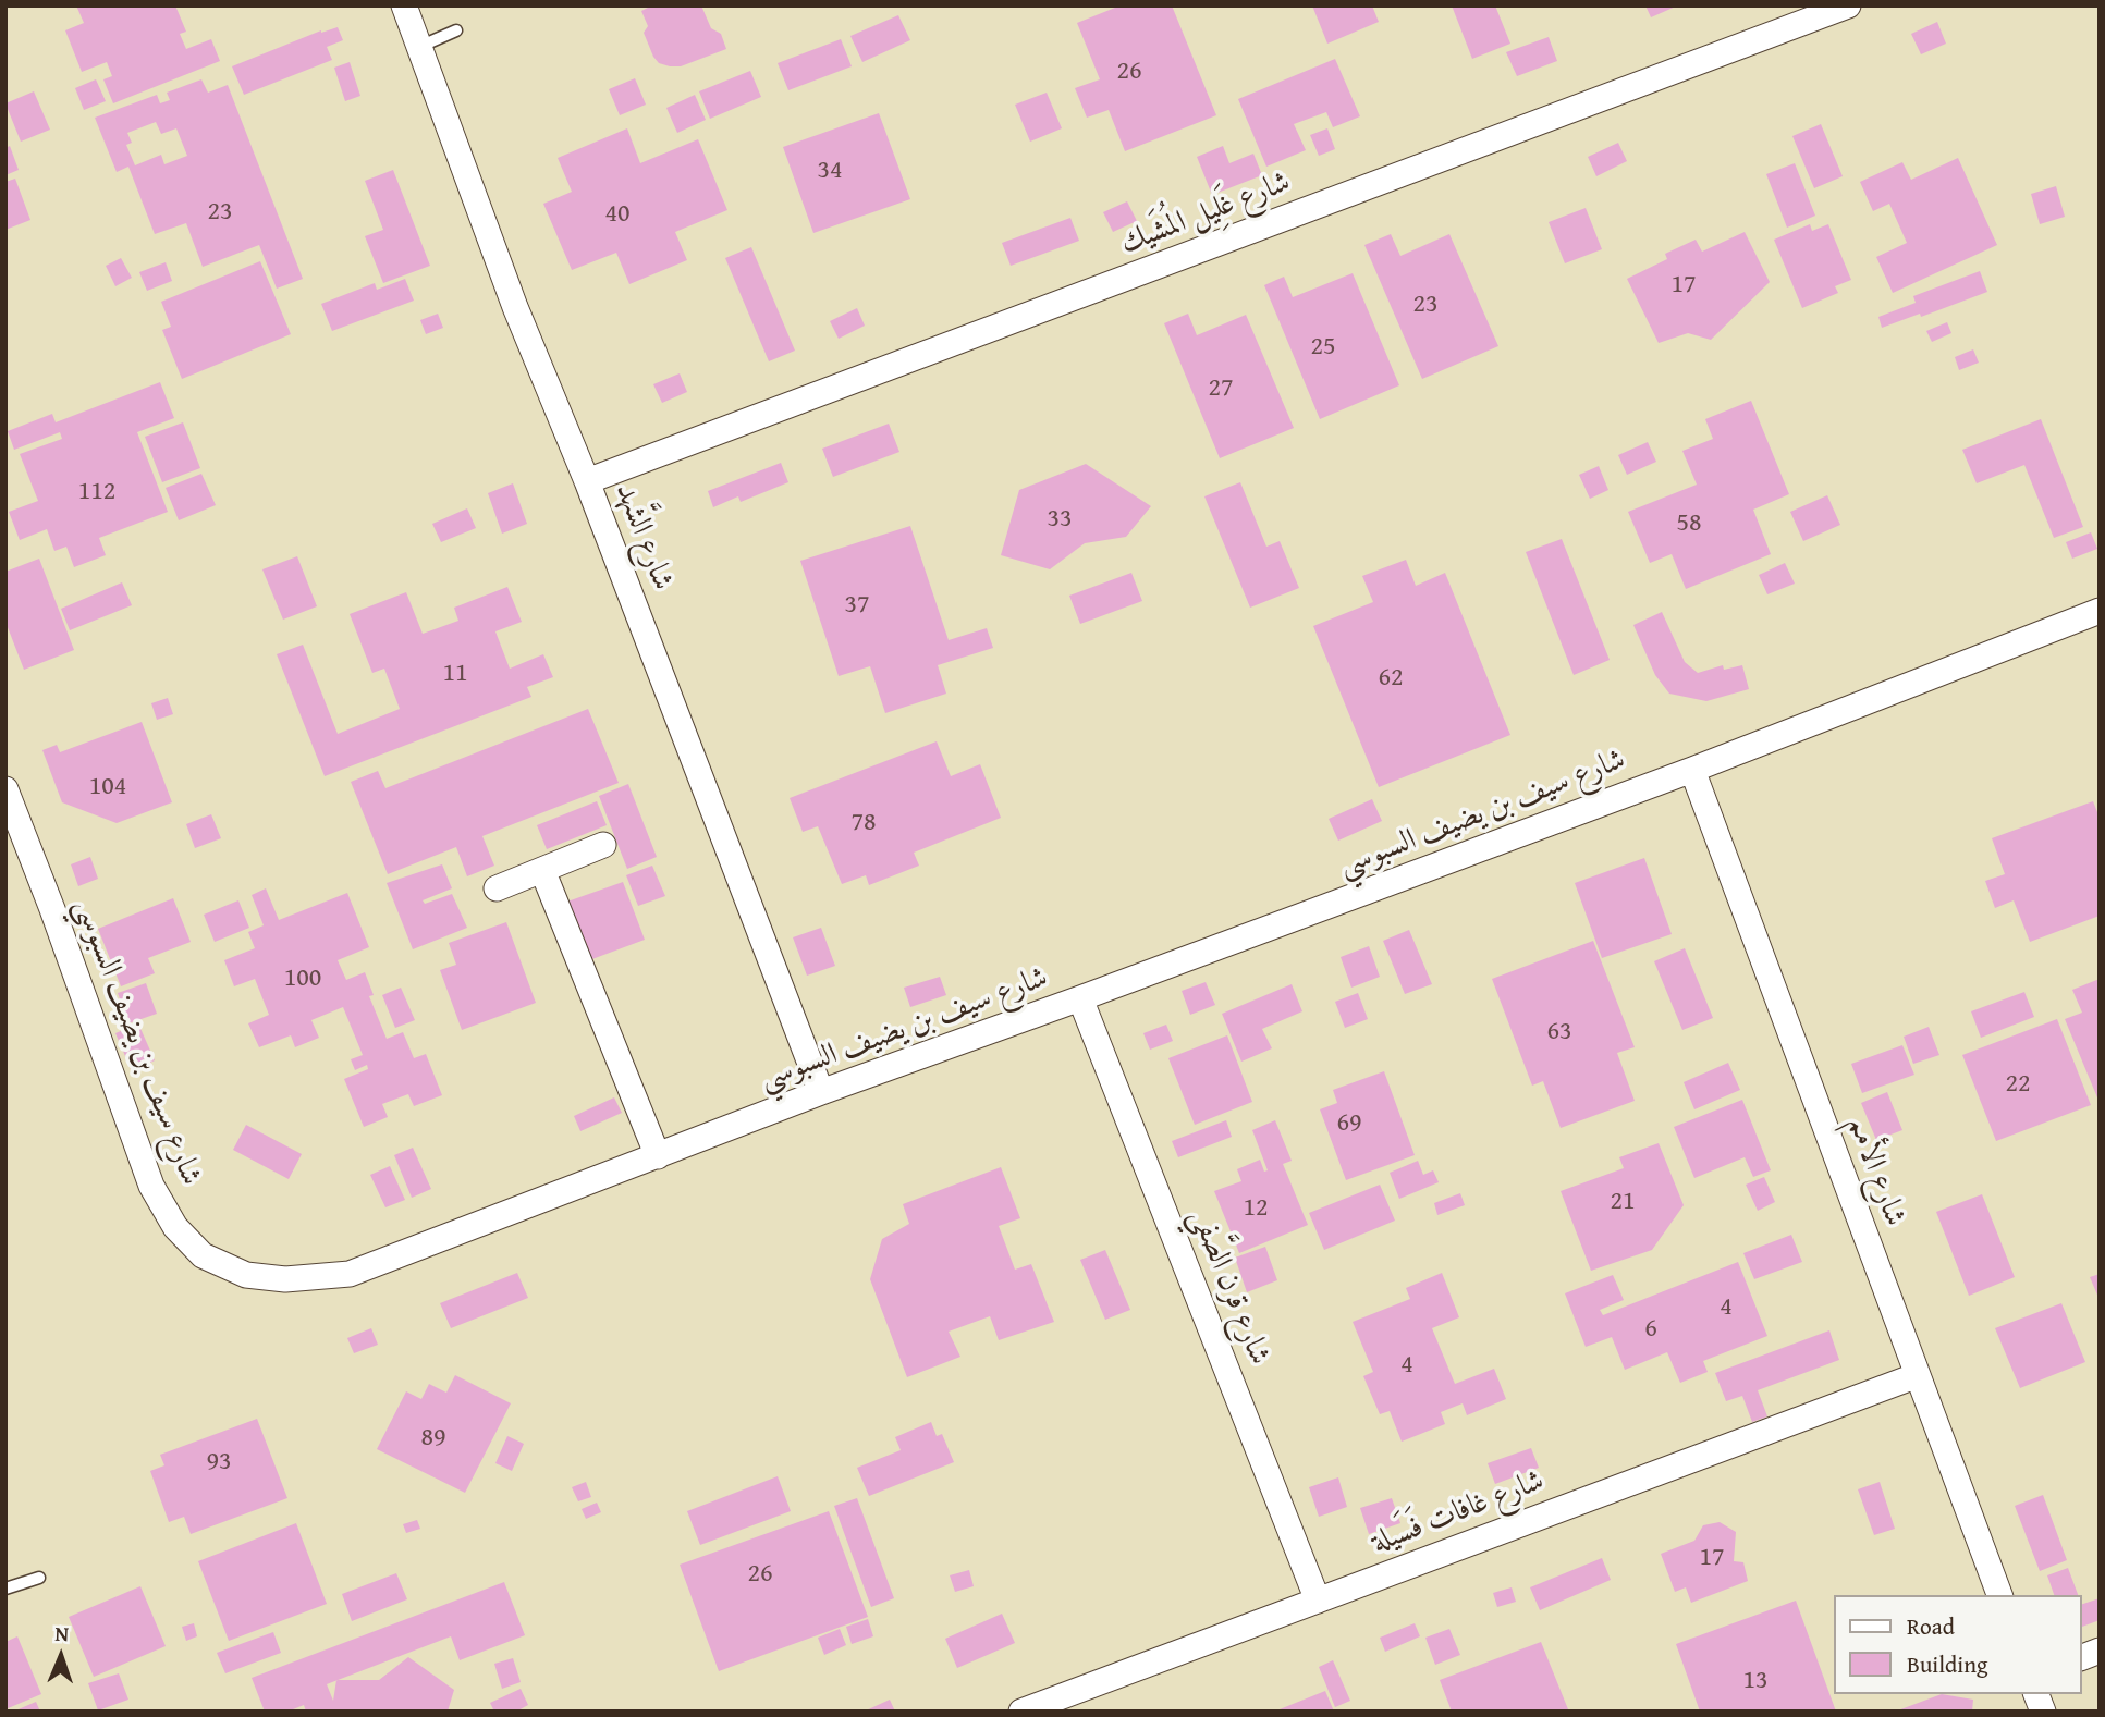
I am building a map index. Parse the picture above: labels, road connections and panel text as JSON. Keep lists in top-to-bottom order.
{
  "streets": {
    "street": [
      "شارع غَلِيل المُشَيك",
      "شارع الشَّهد",
      "شارع سيف بن يضيف السبوسي",
      "شارع الأمم",
      "شارع قرن الصَّفي",
      "شارع غافات فَسَيلة"
    ]
  },
  "crossings": [
    ["شارع غَلِيل المُشَيك", "شارع الشَّهد"],
    ["شارع الشَّهد", "شارع سيف بن يضيف السبوسي"],
    ["شارع سيف بن يضيف السبوسي", "شارع الأمم"],
    ["شارع سيف بن يضيف السبوسي", "شارع قرن الصَّفي"],
    ["شارع الأمم", "شارع غافات فَسَيلة"],
    ["شارع قرن الصَّفي", "شارع غافات فَسَيلة"]
  ],
  "house_numbers": [
    "26",
    "34",
    "23",
    "40",
    "17",
    "23",
    "25",
    "27",
    "112",
    "33",
    "58",
    "37",
    "11",
    "62",
    "104",
    "78",
    "100",
    "63",
    "22",
    "69",
    "21",
    "12",
    "4",
    "6",
    "4",
    "89",
    "93",
    "17",
    "26",
    "13"
  ],
  "legend": ["Road", "Building"],
  "north": "top"
}
